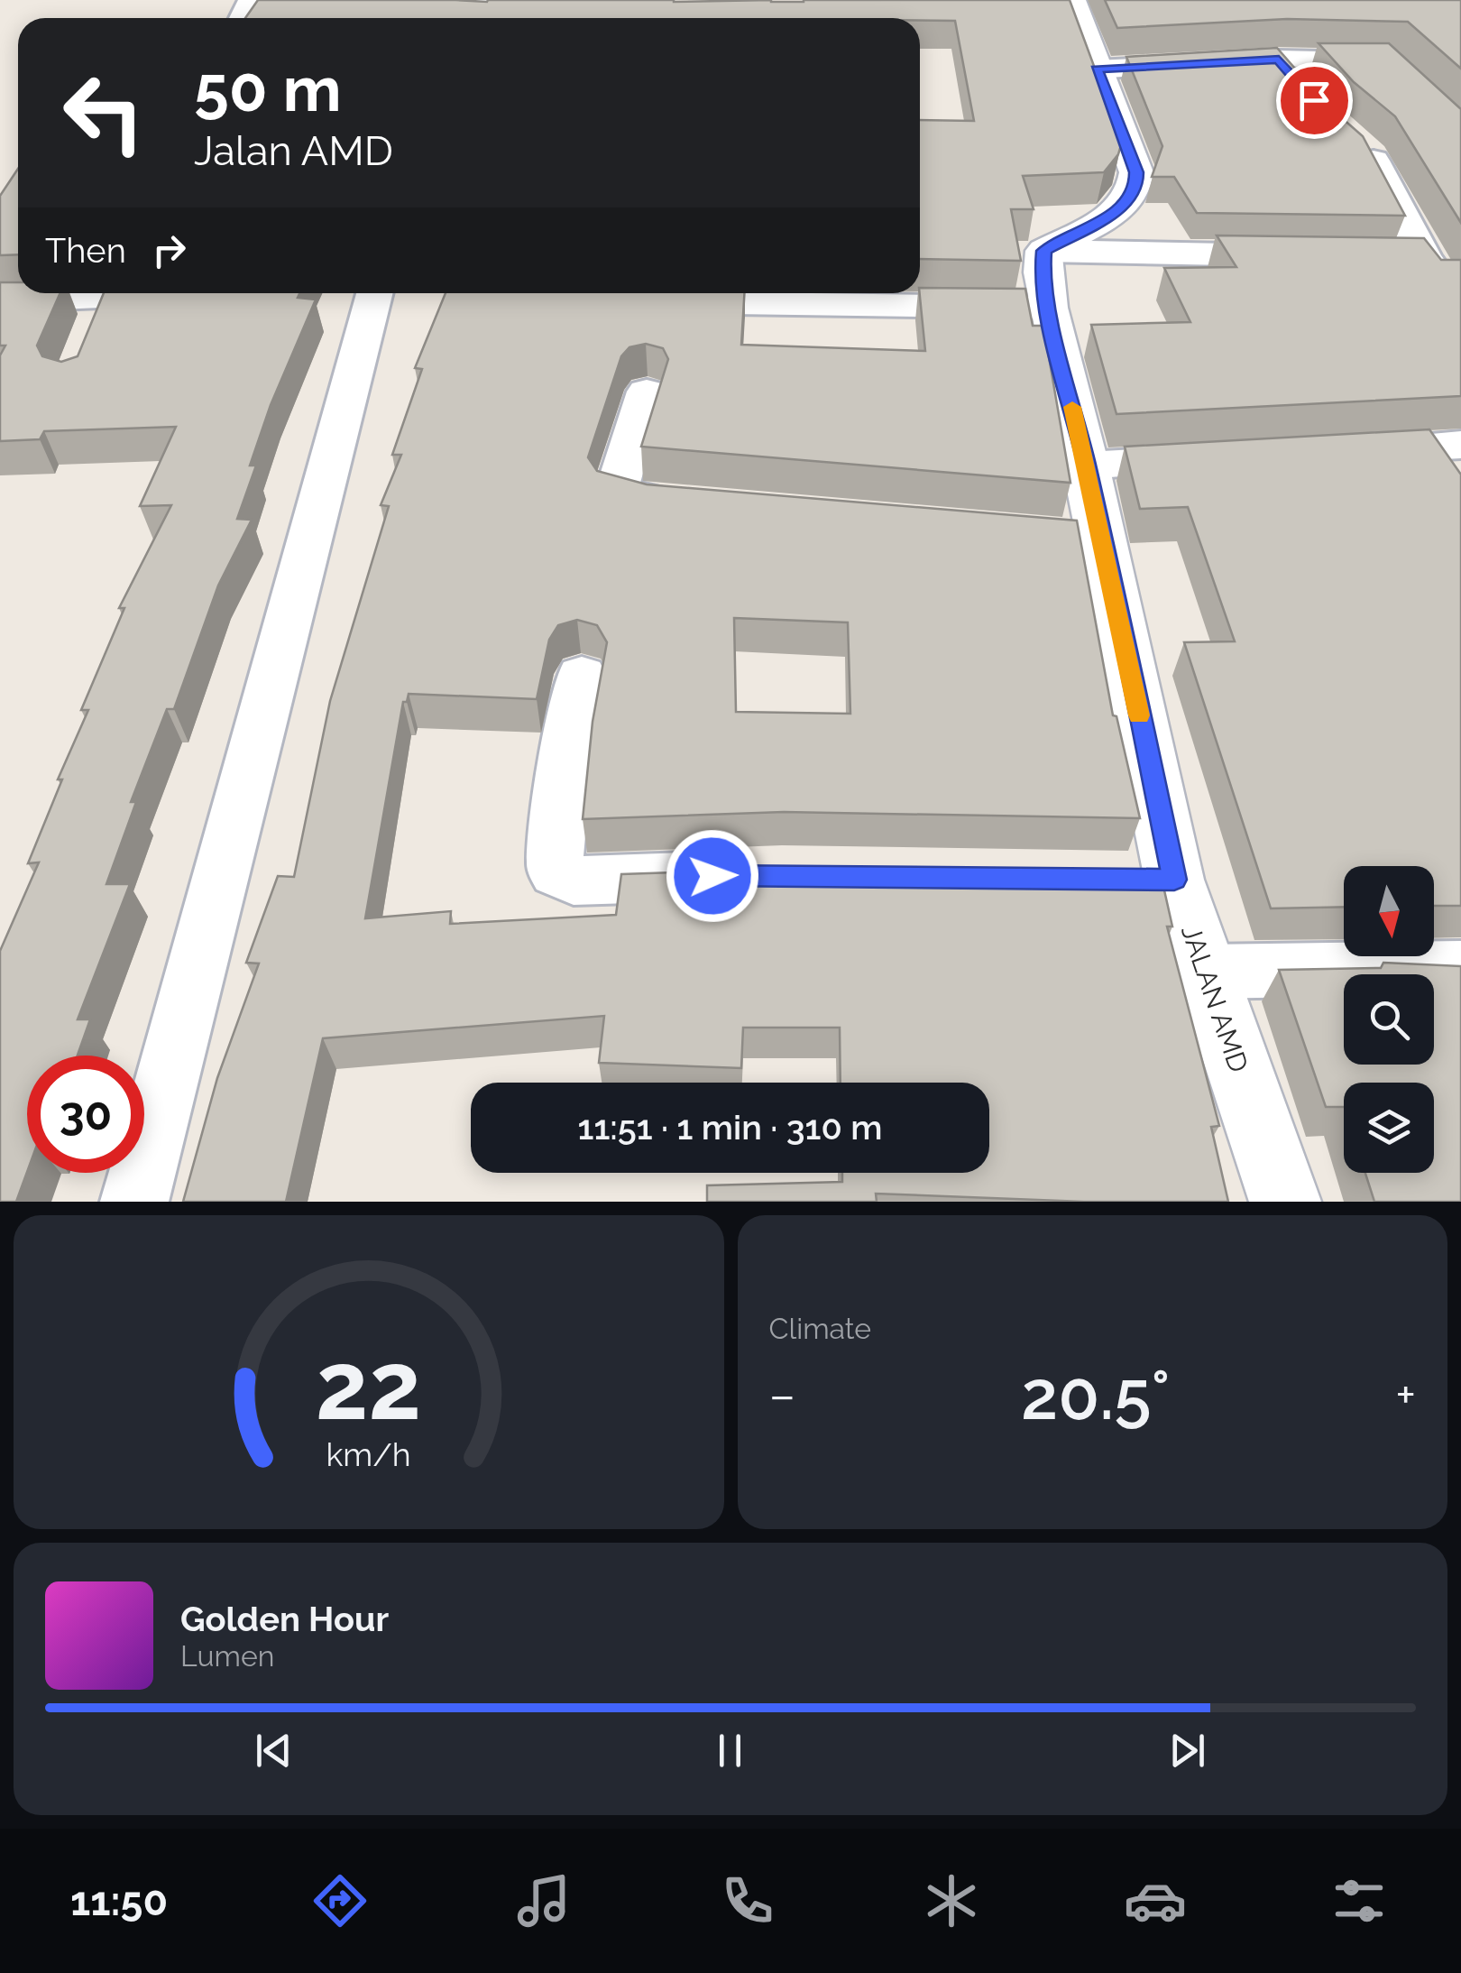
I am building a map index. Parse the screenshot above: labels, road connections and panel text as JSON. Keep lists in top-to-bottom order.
{
  "streets": {
    "street": ["JALAN AMD"]
  },
  "north": "bottom",
  "page": {
    "turn": ["50 m", "Jalan AMD"],
    "then": "Then",
    "limit": "30",
    "trip": "11:51 · 1 min · 310 m",
    "tile": "Climate",
    "heat": ["−", "20.5°", "+"],
    "song": ["Golden Hour", "Lumen"],
    "tabs": "11:50",
    "gauge": ["22", "km/h"]
  }
}
